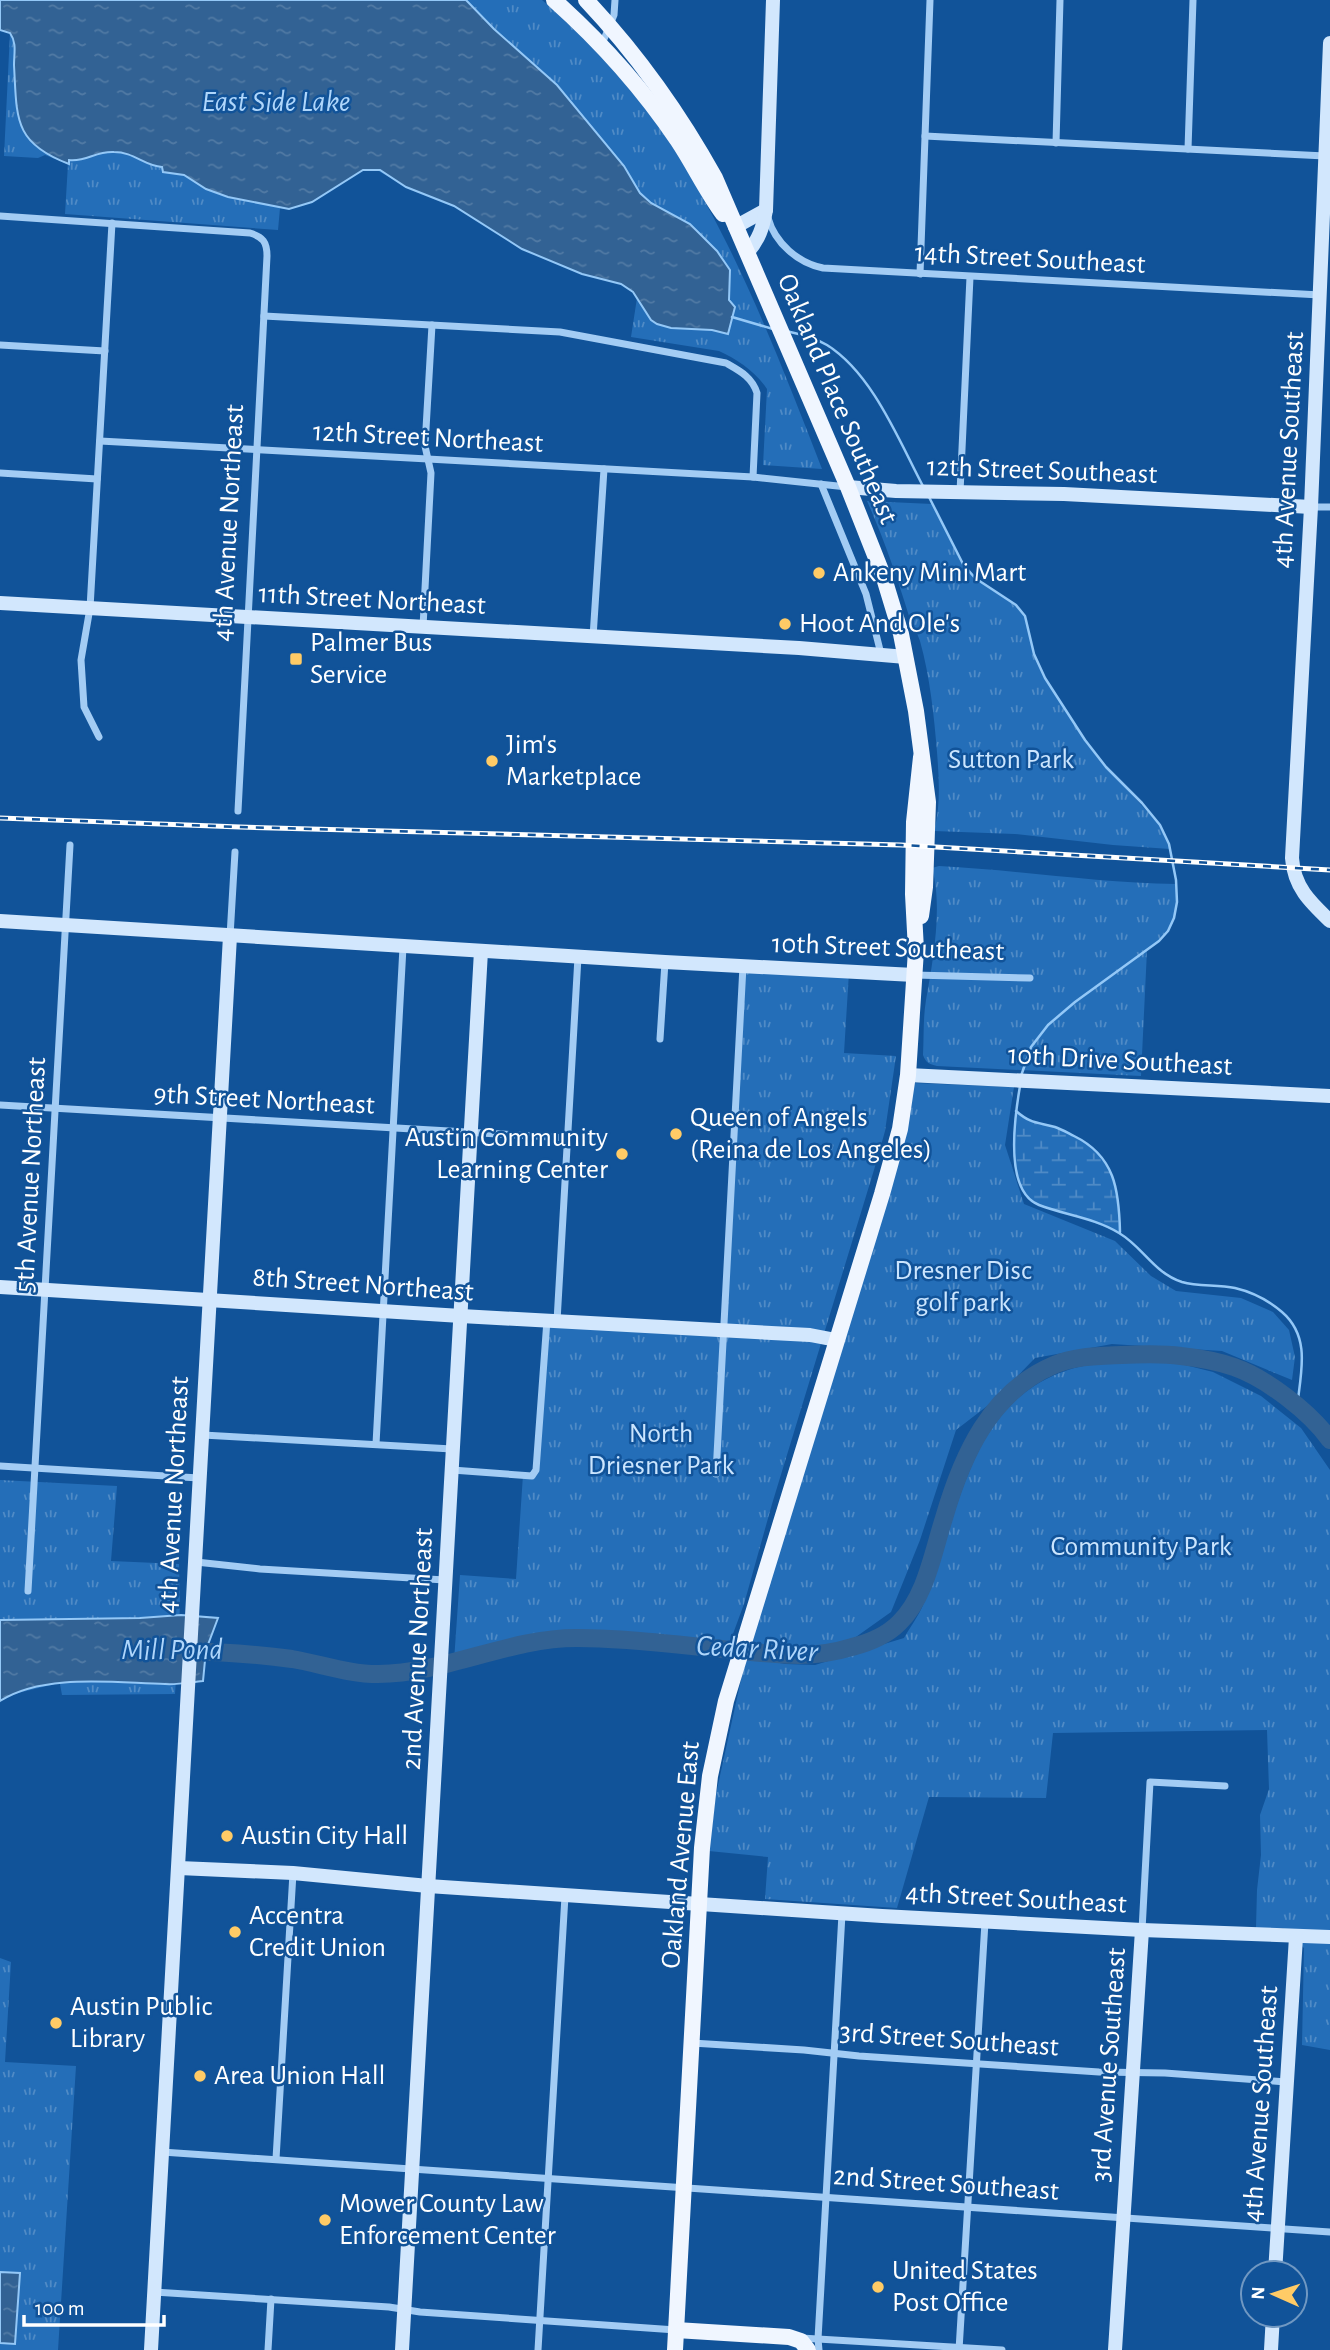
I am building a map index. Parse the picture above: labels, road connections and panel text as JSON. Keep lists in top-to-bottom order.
{
  "streets": {
    "main road": ["Oakland Place Southeast", "Oakland Avenue East"],
    "street": [
      "14th Street Southeast",
      "12th Street Northeast",
      "4th Avenue Southeast",
      "12th Street Southeast",
      "4th Avenue Northeast",
      "11th Street Northeast",
      "10th Street Southeast",
      "10th Drive Southeast",
      "9th Street Northeast",
      "5th Avenue Northeast",
      "8th Street Northeast",
      "2nd Avenue Northeast",
      "4th Street Southeast",
      "3rd Street Southeast",
      "3rd Avenue Southeast",
      "2nd Street Southeast"
    ]
  },
  "crossings": [
    ["14th Street Southeast", "4th Avenue Southeast"],
    ["Oakland Place Southeast", "12th Street Southeast"],
    ["Oakland Place Southeast", "11th Street Northeast"],
    ["Oakland Place Southeast", "10th Street Southeast"],
    ["Oakland Place Southeast", "10th Drive Southeast"],
    ["Oakland Place Southeast", "8th Street Northeast"],
    ["Oakland Place Southeast", "Oakland Avenue East"],
    ["12th Street Northeast", "12th Street Southeast"],
    ["12th Street Northeast", "4th Avenue Northeast"],
    ["4th Avenue Southeast", "12th Street Southeast"],
    ["4th Avenue Southeast", "4th Street Southeast"],
    ["4th Avenue Southeast", "3rd Street Southeast"],
    ["4th Avenue Southeast", "2nd Street Southeast"],
    ["4th Avenue Northeast", "11th Street Northeast"],
    ["4th Avenue Northeast", "10th Street Southeast"],
    ["4th Avenue Northeast", "9th Street Northeast"],
    ["4th Avenue Northeast", "8th Street Northeast"],
    ["4th Avenue Northeast", "4th Street Southeast"],
    ["4th Avenue Northeast", "2nd Street Southeast"],
    ["10th Street Southeast", "5th Avenue Northeast"],
    ["10th Street Southeast", "2nd Avenue Northeast"],
    ["9th Street Northeast", "5th Avenue Northeast"],
    ["9th Street Northeast", "2nd Avenue Northeast"],
    ["5th Avenue Northeast", "8th Street Northeast"],
    ["8th Street Northeast", "2nd Avenue Northeast"],
    ["8th Street Northeast", "Oakland Avenue East"],
    ["2nd Avenue Northeast", "4th Street Southeast"],
    ["2nd Avenue Northeast", "2nd Street Southeast"],
    ["Oakland Avenue East", "4th Street Southeast"],
    ["Oakland Avenue East", "3rd Street Southeast"],
    ["Oakland Avenue East", "2nd Street Southeast"],
    ["4th Street Southeast", "3rd Avenue Southeast"],
    ["3rd Street Southeast", "3rd Avenue Southeast"],
    ["3rd Avenue Southeast", "2nd Street Southeast"]
  ],
  "water": ["East Side Lake", "Cedar River", "Mill Pond"],
  "parks": [
    "Sutton Park",
    "Dresner Disc golf park",
    "North Driesner Park",
    "Community Park"
  ],
  "places": {
    "other": [
      "Ankeny Mini Mart",
      "Hoot And Ole's",
      "Jim's Marketplace",
      "Queen of Angels (Reina de Los Angeles)",
      "Austin Community Learning Center",
      "Austin City Hall",
      "Accentra Credit Union",
      "Austin Public Library",
      "Area Union Hall",
      "Mower County Law Enforcement Center",
      "United States Post Office"
    ],
    "transit": ["Palmer Bus Service"]
  },
  "scale_bar": "100 m",
  "north": "left"
}
